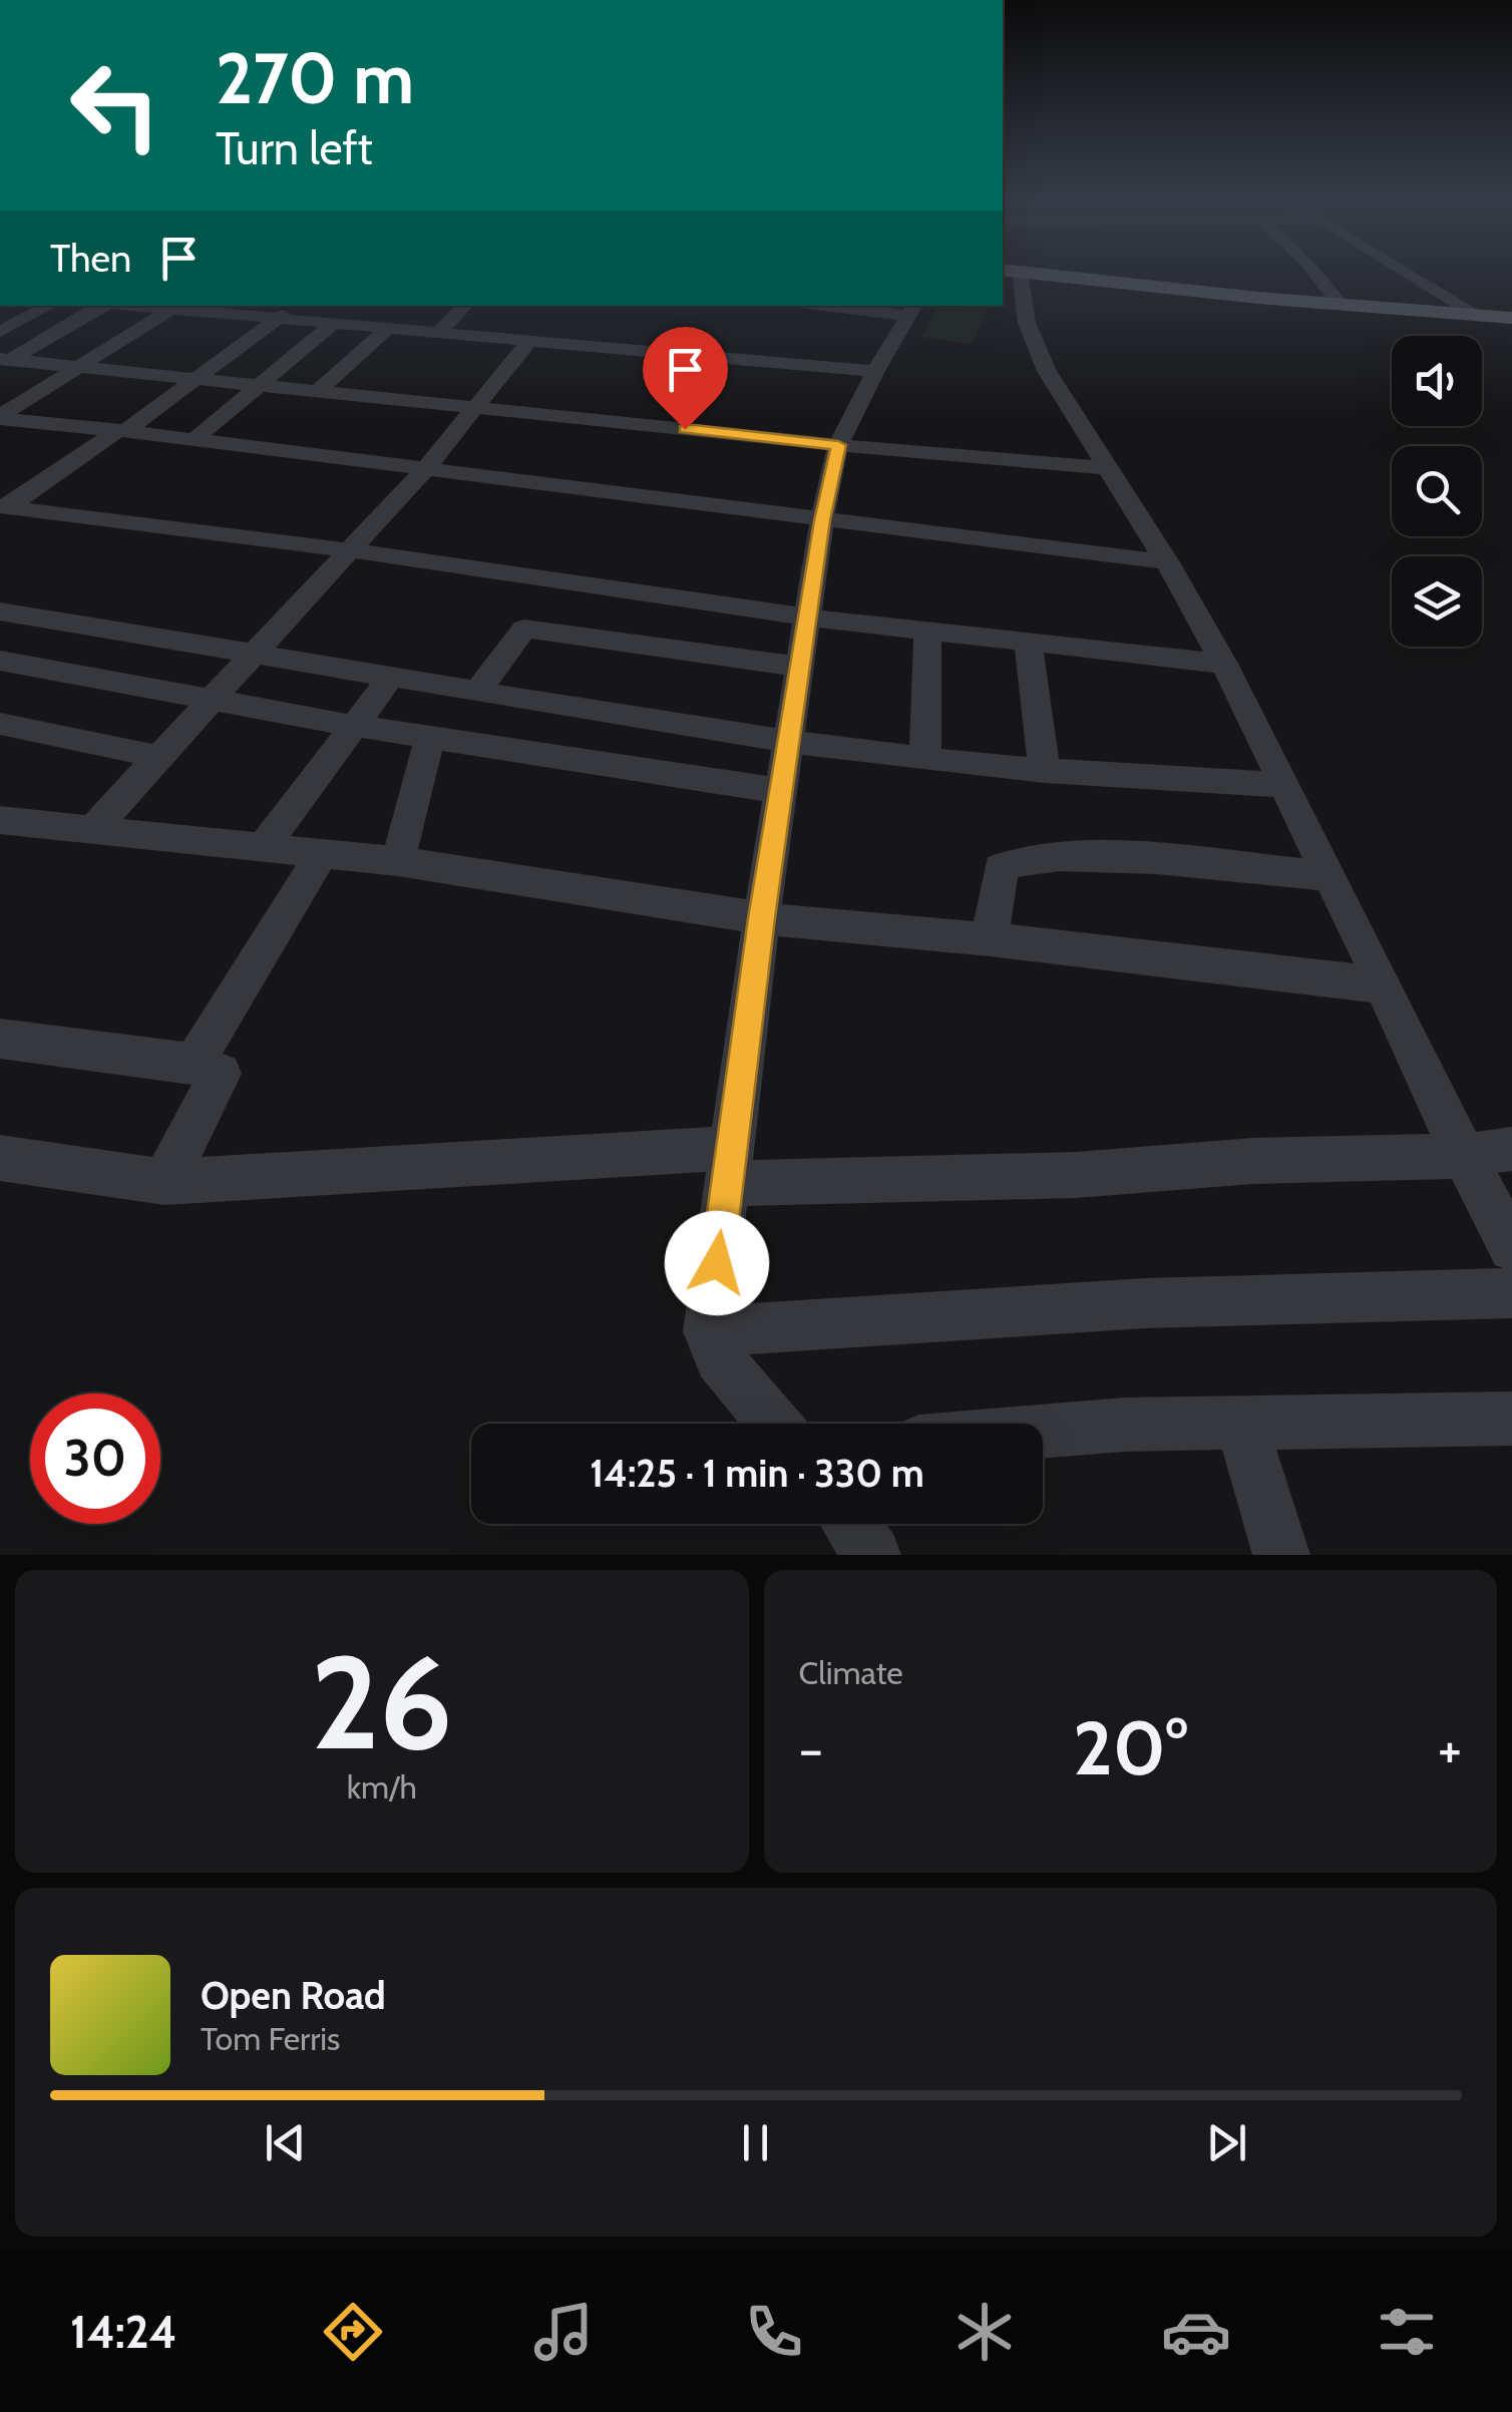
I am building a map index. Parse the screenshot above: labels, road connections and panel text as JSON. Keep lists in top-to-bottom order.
{
  "page": {
    "turn": ["270 m", "Turn left"],
    "then": "Then",
    "limit": "30",
    "trip": "14:25 · 1 min · 330 m",
    "tile": [
      ["26", "km/h"],
      "Climate"
    ],
    "heat": ["−", "20°", "+"],
    "song": ["Open Road", "Tom Ferris"],
    "tabs": "14:24"
  }
}
